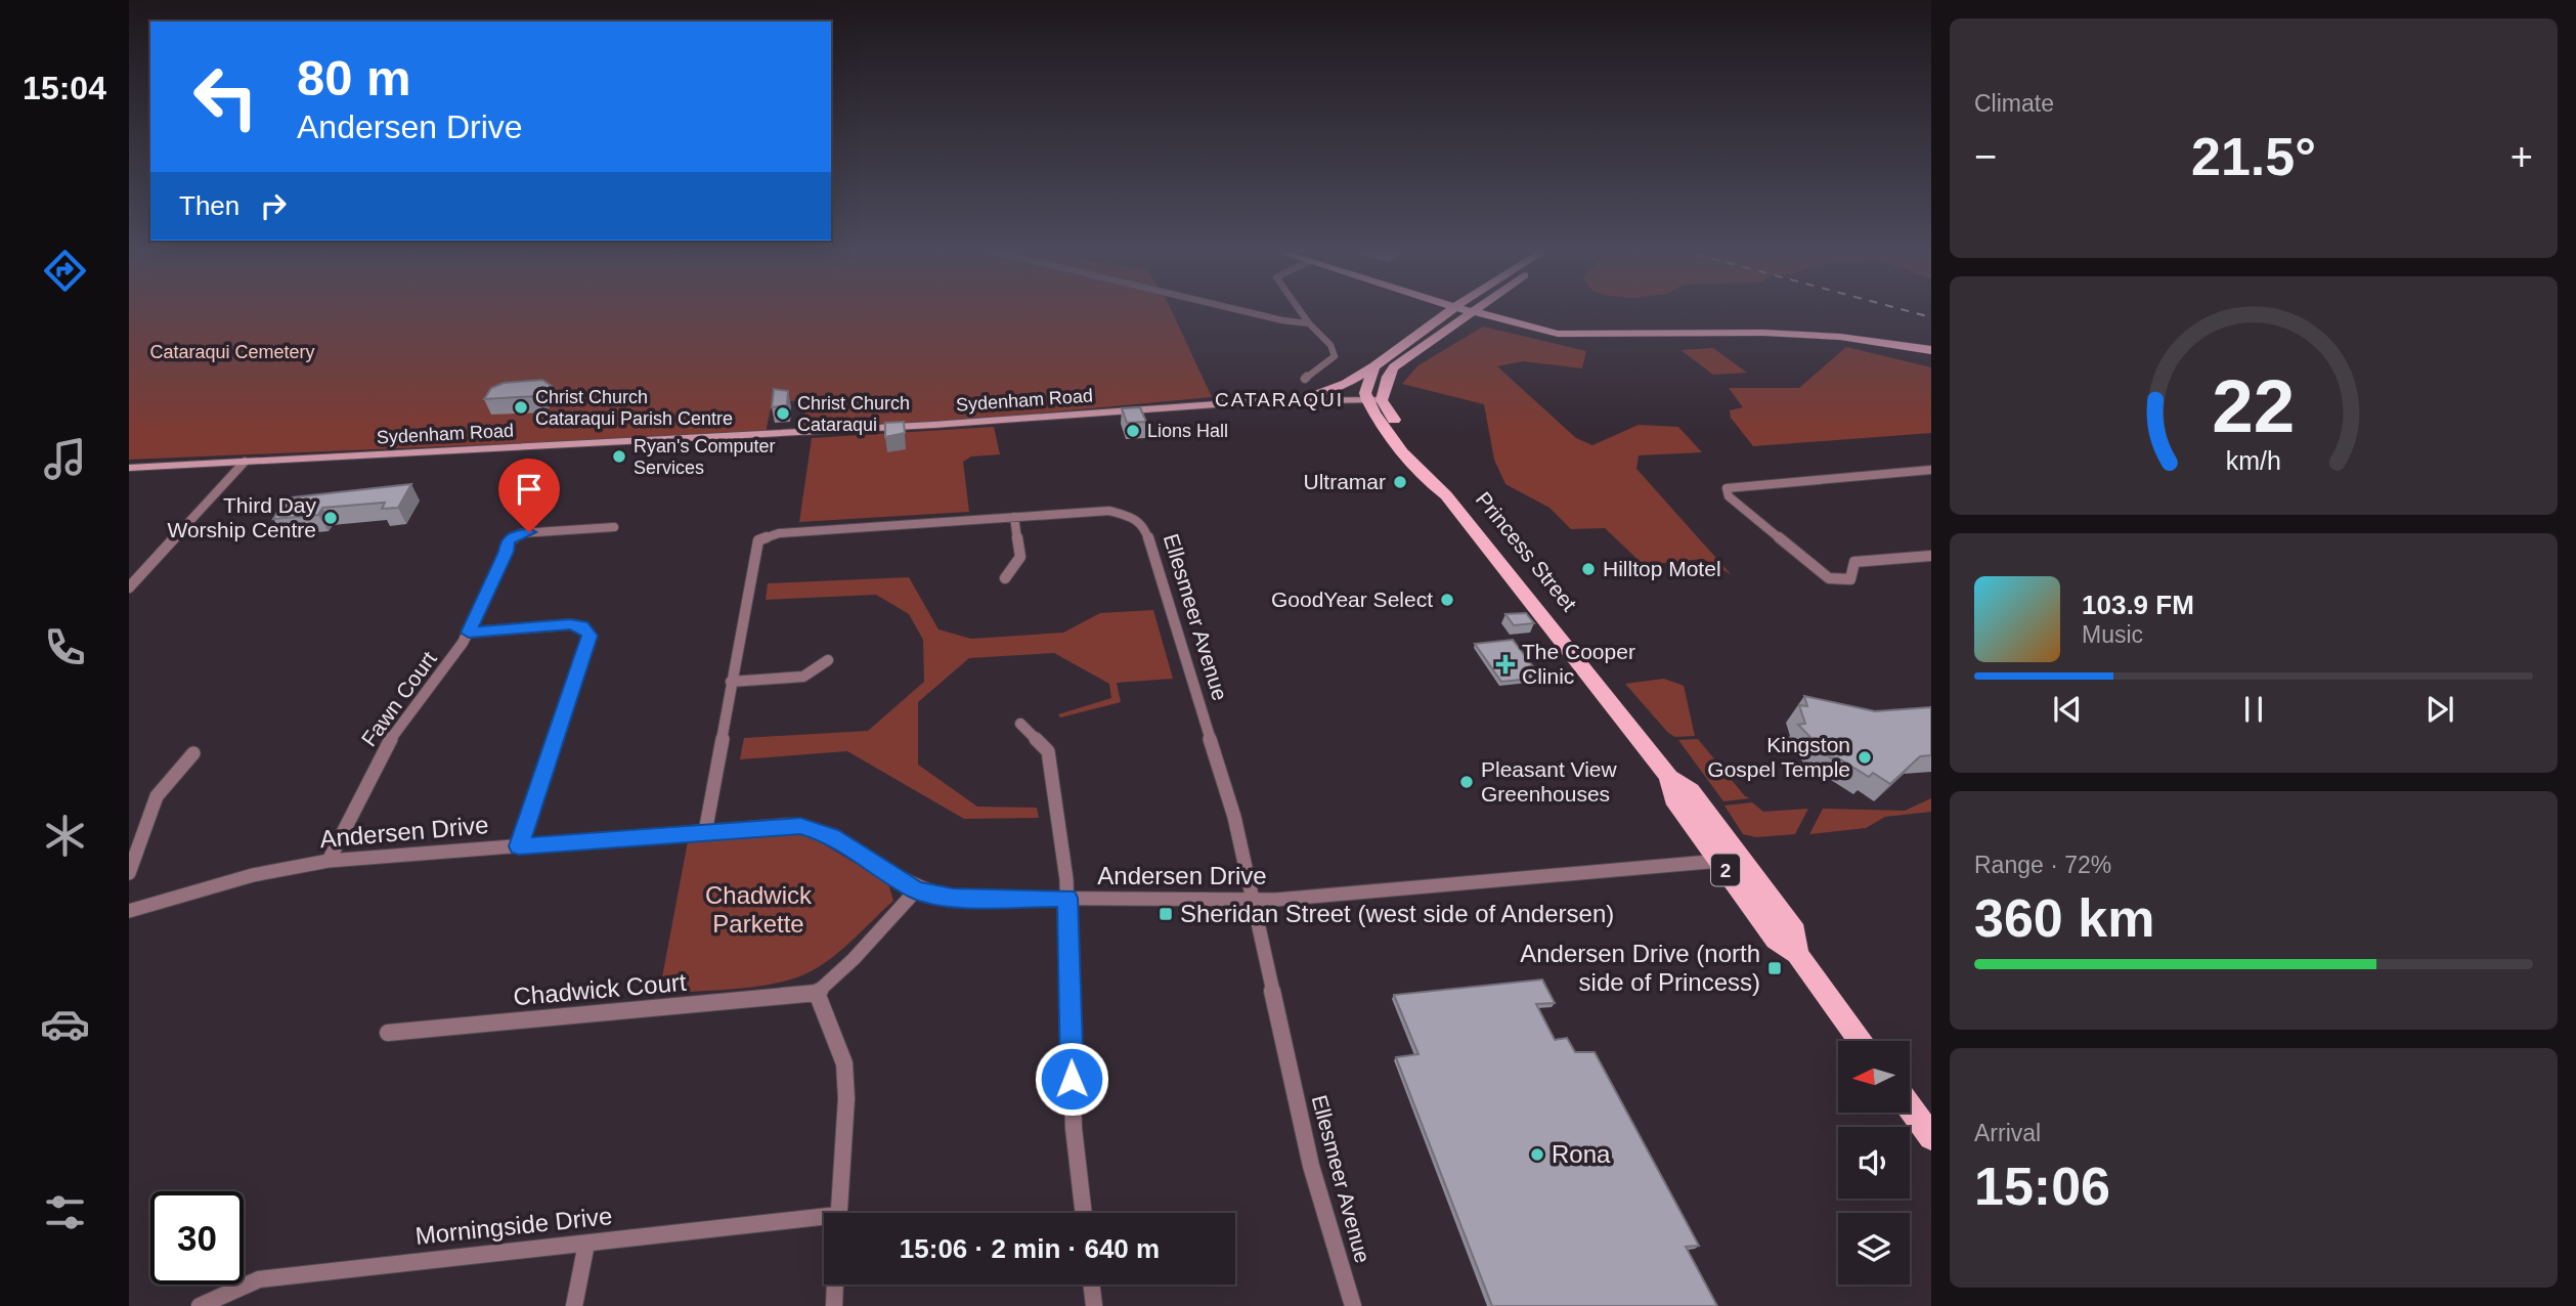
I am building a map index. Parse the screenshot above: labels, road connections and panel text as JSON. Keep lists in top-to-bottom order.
{
  "streets": {
    "main road": ["Sydenham Road", "Princess Street", "2"],
    "street": [
      "Ellesmeer Avenue",
      "Fawn Court",
      "Andersen Drive",
      "Chadwick Court",
      "Morningside Drive"
    ]
  },
  "crossings": [
    ["Sydenham Road", "Princess Street"],
    ["Princess Street", "Andersen Drive"],
    ["Ellesmeer Avenue", "Andersen Drive"],
    ["Fawn Court", "Andersen Drive"]
  ],
  "districts": ["CATARAQUI"],
  "parks": ["Cataraqui Cemetery", "Chadwick Parkette"],
  "places": {
    "other": [
      "Christ Church Cataraqui Parish Centre",
      "Christ Church Cataraqui",
      "Lions Hall",
      "Ryan's Computer Services",
      "Ultramar",
      "Third Day Worship Centre",
      "Hilltop Motel",
      "GoodYear Select",
      "Kingston Gospel Temple",
      "Pleasant View Greenhouses",
      "Rona"
    ],
    "health": ["The Cooper Clinic"],
    "transit": ["Sheridan Street (west side of Andersen)", "Andersen Drive (north side of Princess)"]
  },
  "north": "left",
  "page": {
    "tabs": "15:04",
    "tile": [
      "Climate",
      ["Range · 72%", "360 km"],
      ["Arrival", "15:06"]
    ],
    "turn": ["80 m", "Andersen Drive"],
    "heat": ["−", "21.5°", "+"],
    "then": "Then",
    "song": ["103.9 FM", "Music"],
    "limit": "30",
    "trip": "15:06 · 2 min · 640 m",
    "gauge": ["22", "km/h"]
  }
}
